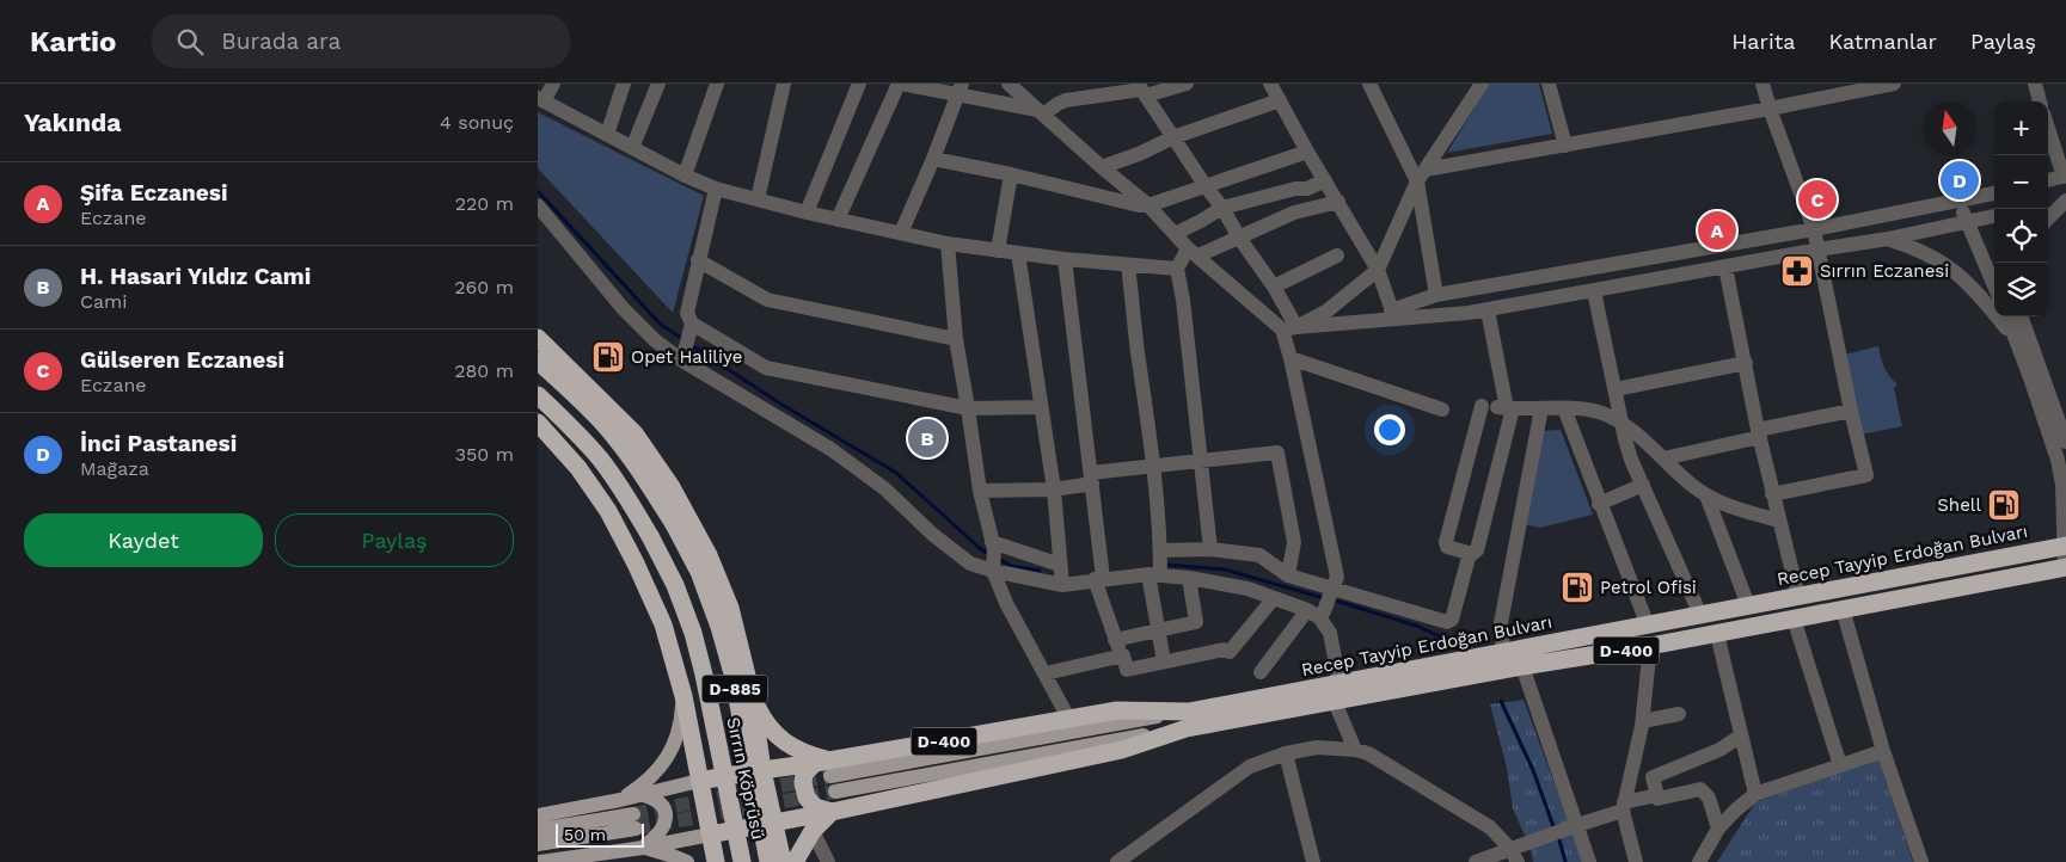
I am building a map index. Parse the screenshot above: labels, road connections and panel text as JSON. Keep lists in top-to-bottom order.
{
  "streets": {
    "highway": [
      "Recep Tayyip Erdoğan Bulvarı",
      "D-400",
      "D-885",
      "Sırrın Köprüsü"
    ]
  },
  "crossings": [
    ["Recep Tayyip Erdoğan Bulvarı", "D-400"]
  ],
  "places": {
    "pharmacy": ["Sırrın Eczanesi"],
    "fuel station": ["Opet Haliliye", "Shell", "Petrol Ofisi"]
  },
  "scale_bar": "50 m",
  "north": "top",
  "page": {
    "header": "Kartio",
    "search": "Burada ara",
    "nav": ["Harita", "Katmanlar", "Paylaş"],
    "heading": ["Yakında", "4 sonuç"],
    "map_buttons": ["+", "−"],
    "pins": [
      "D",
      "C",
      "A",
      "B"
    ],
    "list": [
      {
        "mark": "A",
        "name": "Şifa Eczanesi",
        "note": "Eczane",
        "value": "220 m"
      },
      {
        "mark": "B",
        "name": "H. Hasari Yıldız Cami",
        "note": "Cami",
        "value": "260 m"
      },
      {
        "mark": "C",
        "name": "Gülseren Eczanesi",
        "note": "Eczane",
        "value": "280 m"
      },
      {
        "mark": "D",
        "name": "İnci Pastanesi",
        "note": "Mağaza",
        "value": "350 m"
      }
    ],
    "buttons": ["Kaydet", "Paylaş"],
    "scale": "50 m"
  }
}
